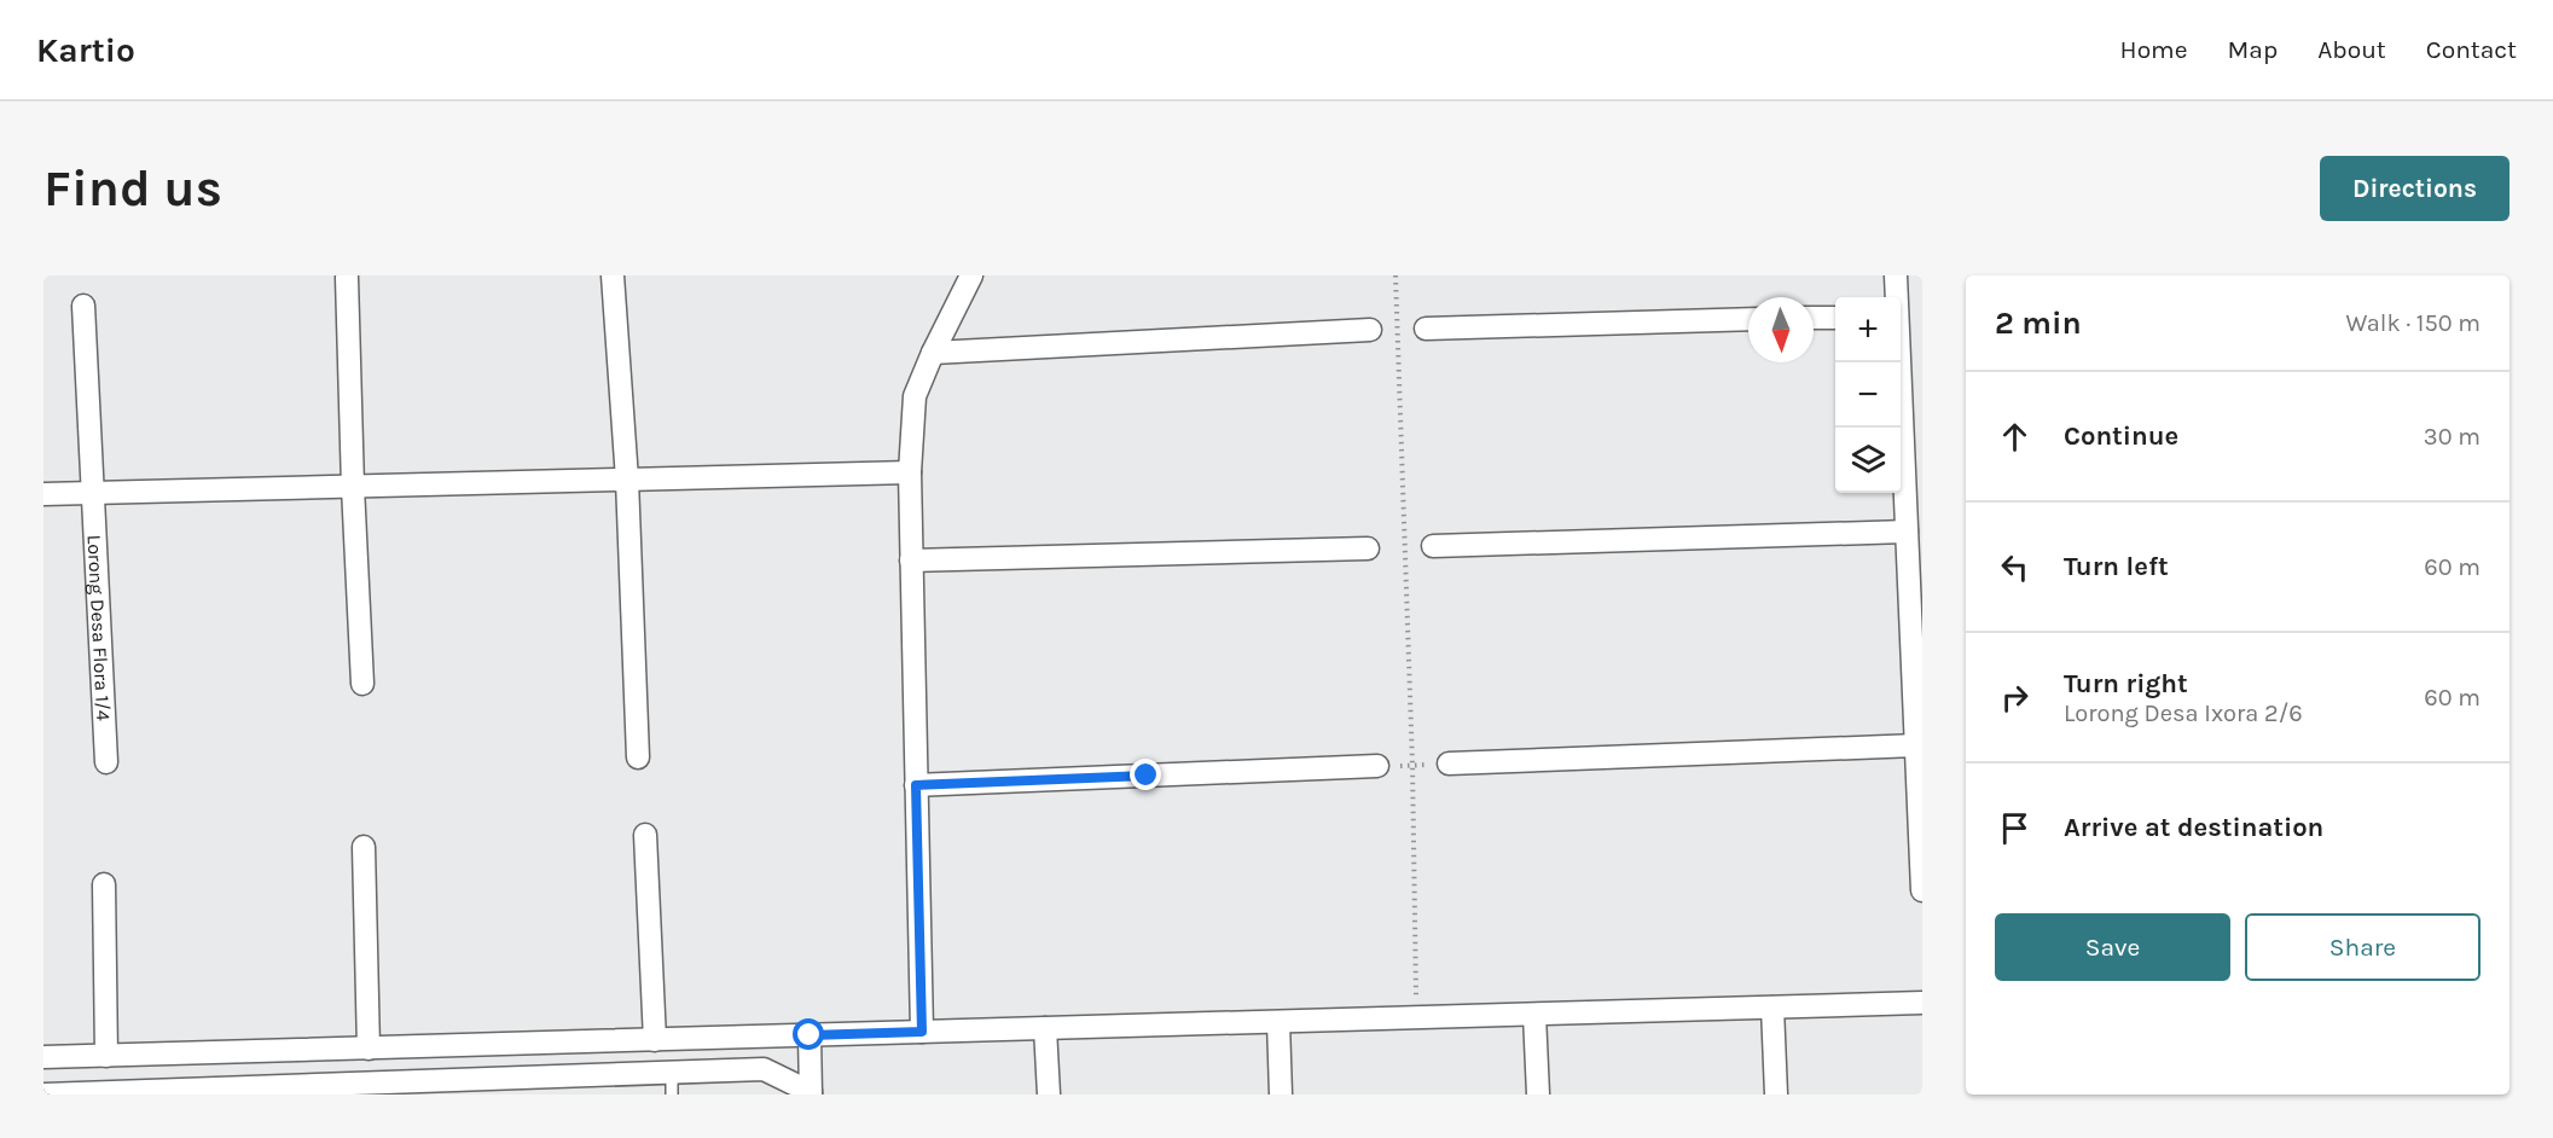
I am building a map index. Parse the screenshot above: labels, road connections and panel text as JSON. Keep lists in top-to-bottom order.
{
  "streets": {
    "street": ["Lorong Desa Flora 1/4"]
  },
  "north": "bottom",
  "page": {
    "header": "Kartio",
    "nav": [
      "Home",
      "Map",
      "About",
      "Contact"
    ],
    "buttons": [
      "Directions",
      ["Save", "Share"]
    ],
    "title": "Find us",
    "heading": ["2 min", "Walk · 150 m"],
    "map_buttons": ["+", "−"],
    "list": [
      ["Continue", "30 m"],
      ["Turn left", "60 m"],
      ["Turn right", "Lorong Desa Ixora 2/6", "60 m"],
      "Arrive at destination"
    ]
  }
}
